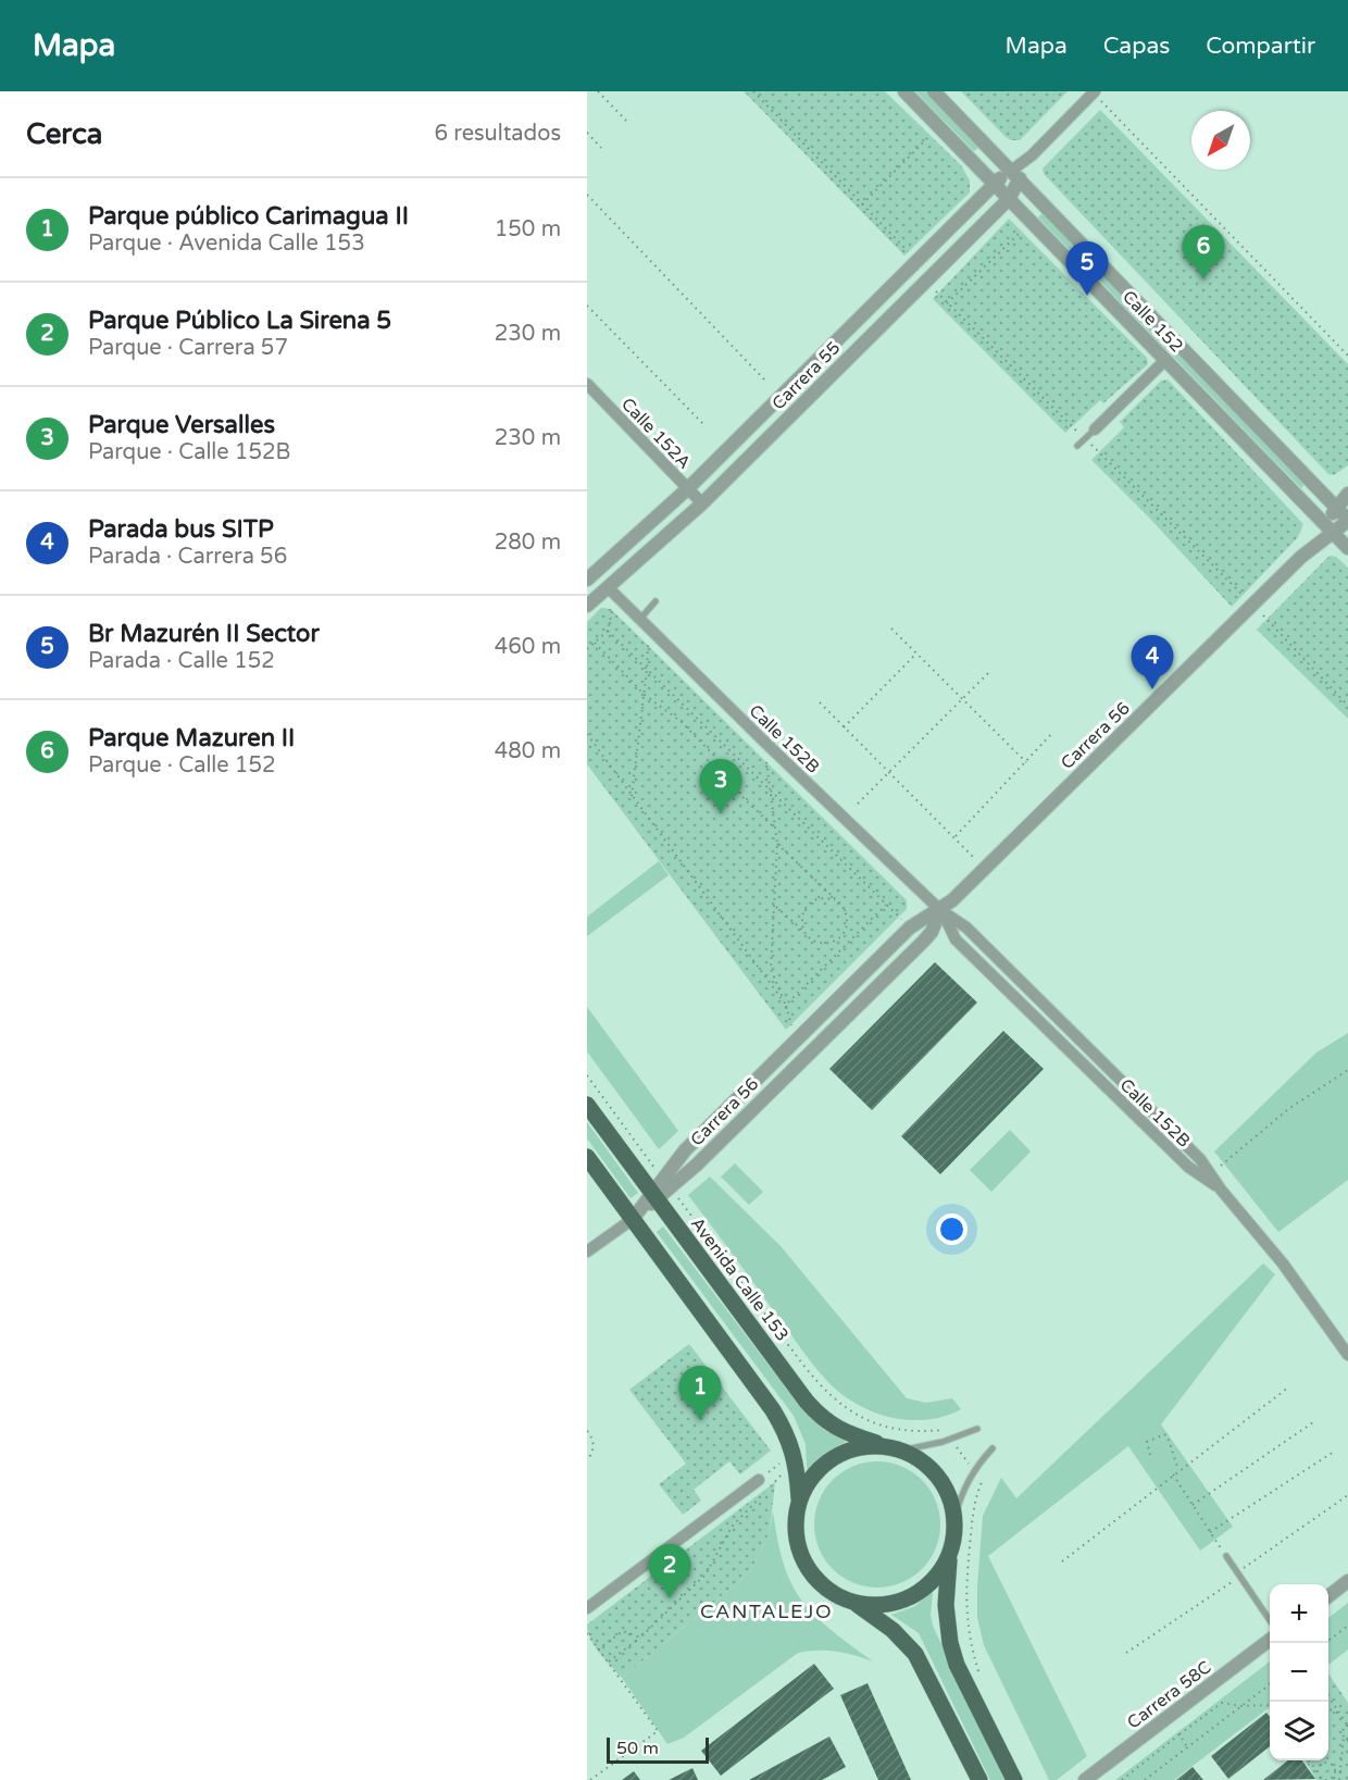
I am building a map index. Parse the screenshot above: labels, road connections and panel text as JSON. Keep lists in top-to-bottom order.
{
  "streets": {
    "main road": ["Avenida Calle 153"],
    "street": [
      "Calle 152",
      "Carrera 55",
      "Calle 152A",
      "Carrera 56",
      "Calle 152B",
      "Carrera 58C"
    ]
  },
  "crossings": [
    ["Calle 152", "Carrera 55"],
    ["Calle 152", "Carrera 56"],
    ["Carrera 55", "Calle 152A"],
    ["Carrera 55", "Calle 152B"],
    ["Carrera 56", "Calle 152B"],
    ["Carrera 56", "Avenida Calle 153"]
  ],
  "districts": ["CANTALEJO"],
  "scale_bar": "50 m",
  "north": "bottom left",
  "page": {
    "header": "Mapa",
    "nav": ["Mapa", "Capas", "Compartir"],
    "heading": ["Cerca", "6 resultados"],
    "list": [
      {
        "mark": "1",
        "name": "Parque público Carimagua II",
        "note": "Parque · Avenida Calle 153",
        "value": "150 m"
      },
      {
        "mark": "2",
        "name": "Parque Público La Sirena 5",
        "note": "Parque · Carrera 57",
        "value": "230 m"
      },
      {
        "mark": "3",
        "name": "Parque Versalles",
        "note": "Parque · Calle 152B",
        "value": "230 m"
      },
      {
        "mark": "4",
        "name": "Parada bus SITP",
        "note": "Parada · Carrera 56",
        "value": "280 m"
      },
      {
        "mark": "5",
        "name": "Br Mazurén II Sector",
        "note": "Parada · Calle 152",
        "value": "460 m"
      },
      {
        "mark": "6",
        "name": "Parque Mazuren II",
        "note": "Parque · Calle 152",
        "value": "480 m"
      }
    ],
    "pins": [
      "6",
      "5",
      "4",
      "3",
      "1",
      "2"
    ],
    "map_buttons": ["+", "−"],
    "scale": "50 m"
  }
}
